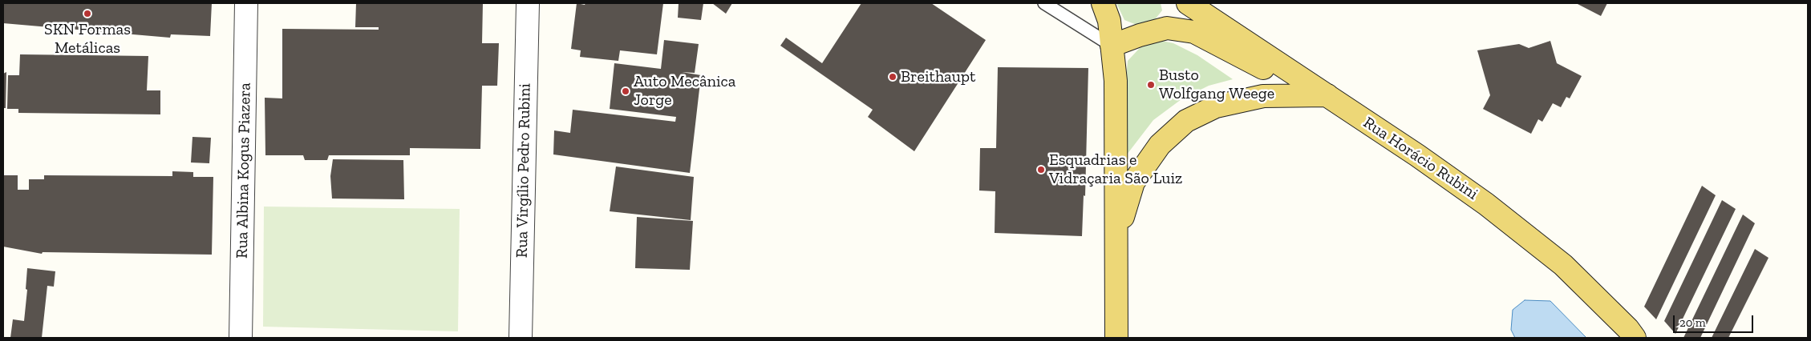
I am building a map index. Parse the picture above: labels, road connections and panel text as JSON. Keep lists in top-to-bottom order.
{
  "streets": {
    "main road": ["Rua Horácio Rubini"],
    "street": ["Rua Albina Kogus Piazera", "Rua Virgílio Pedro Rubini"]
  },
  "places": [
    "SKN Formas Metálicas",
    "Breithaupt",
    "Busto Wolfgang Weege",
    "Auto Mecânica Jorge",
    "Esquadrias e Vidraçaria São Luiz"
  ],
  "scale_bar": "20 m"
}
